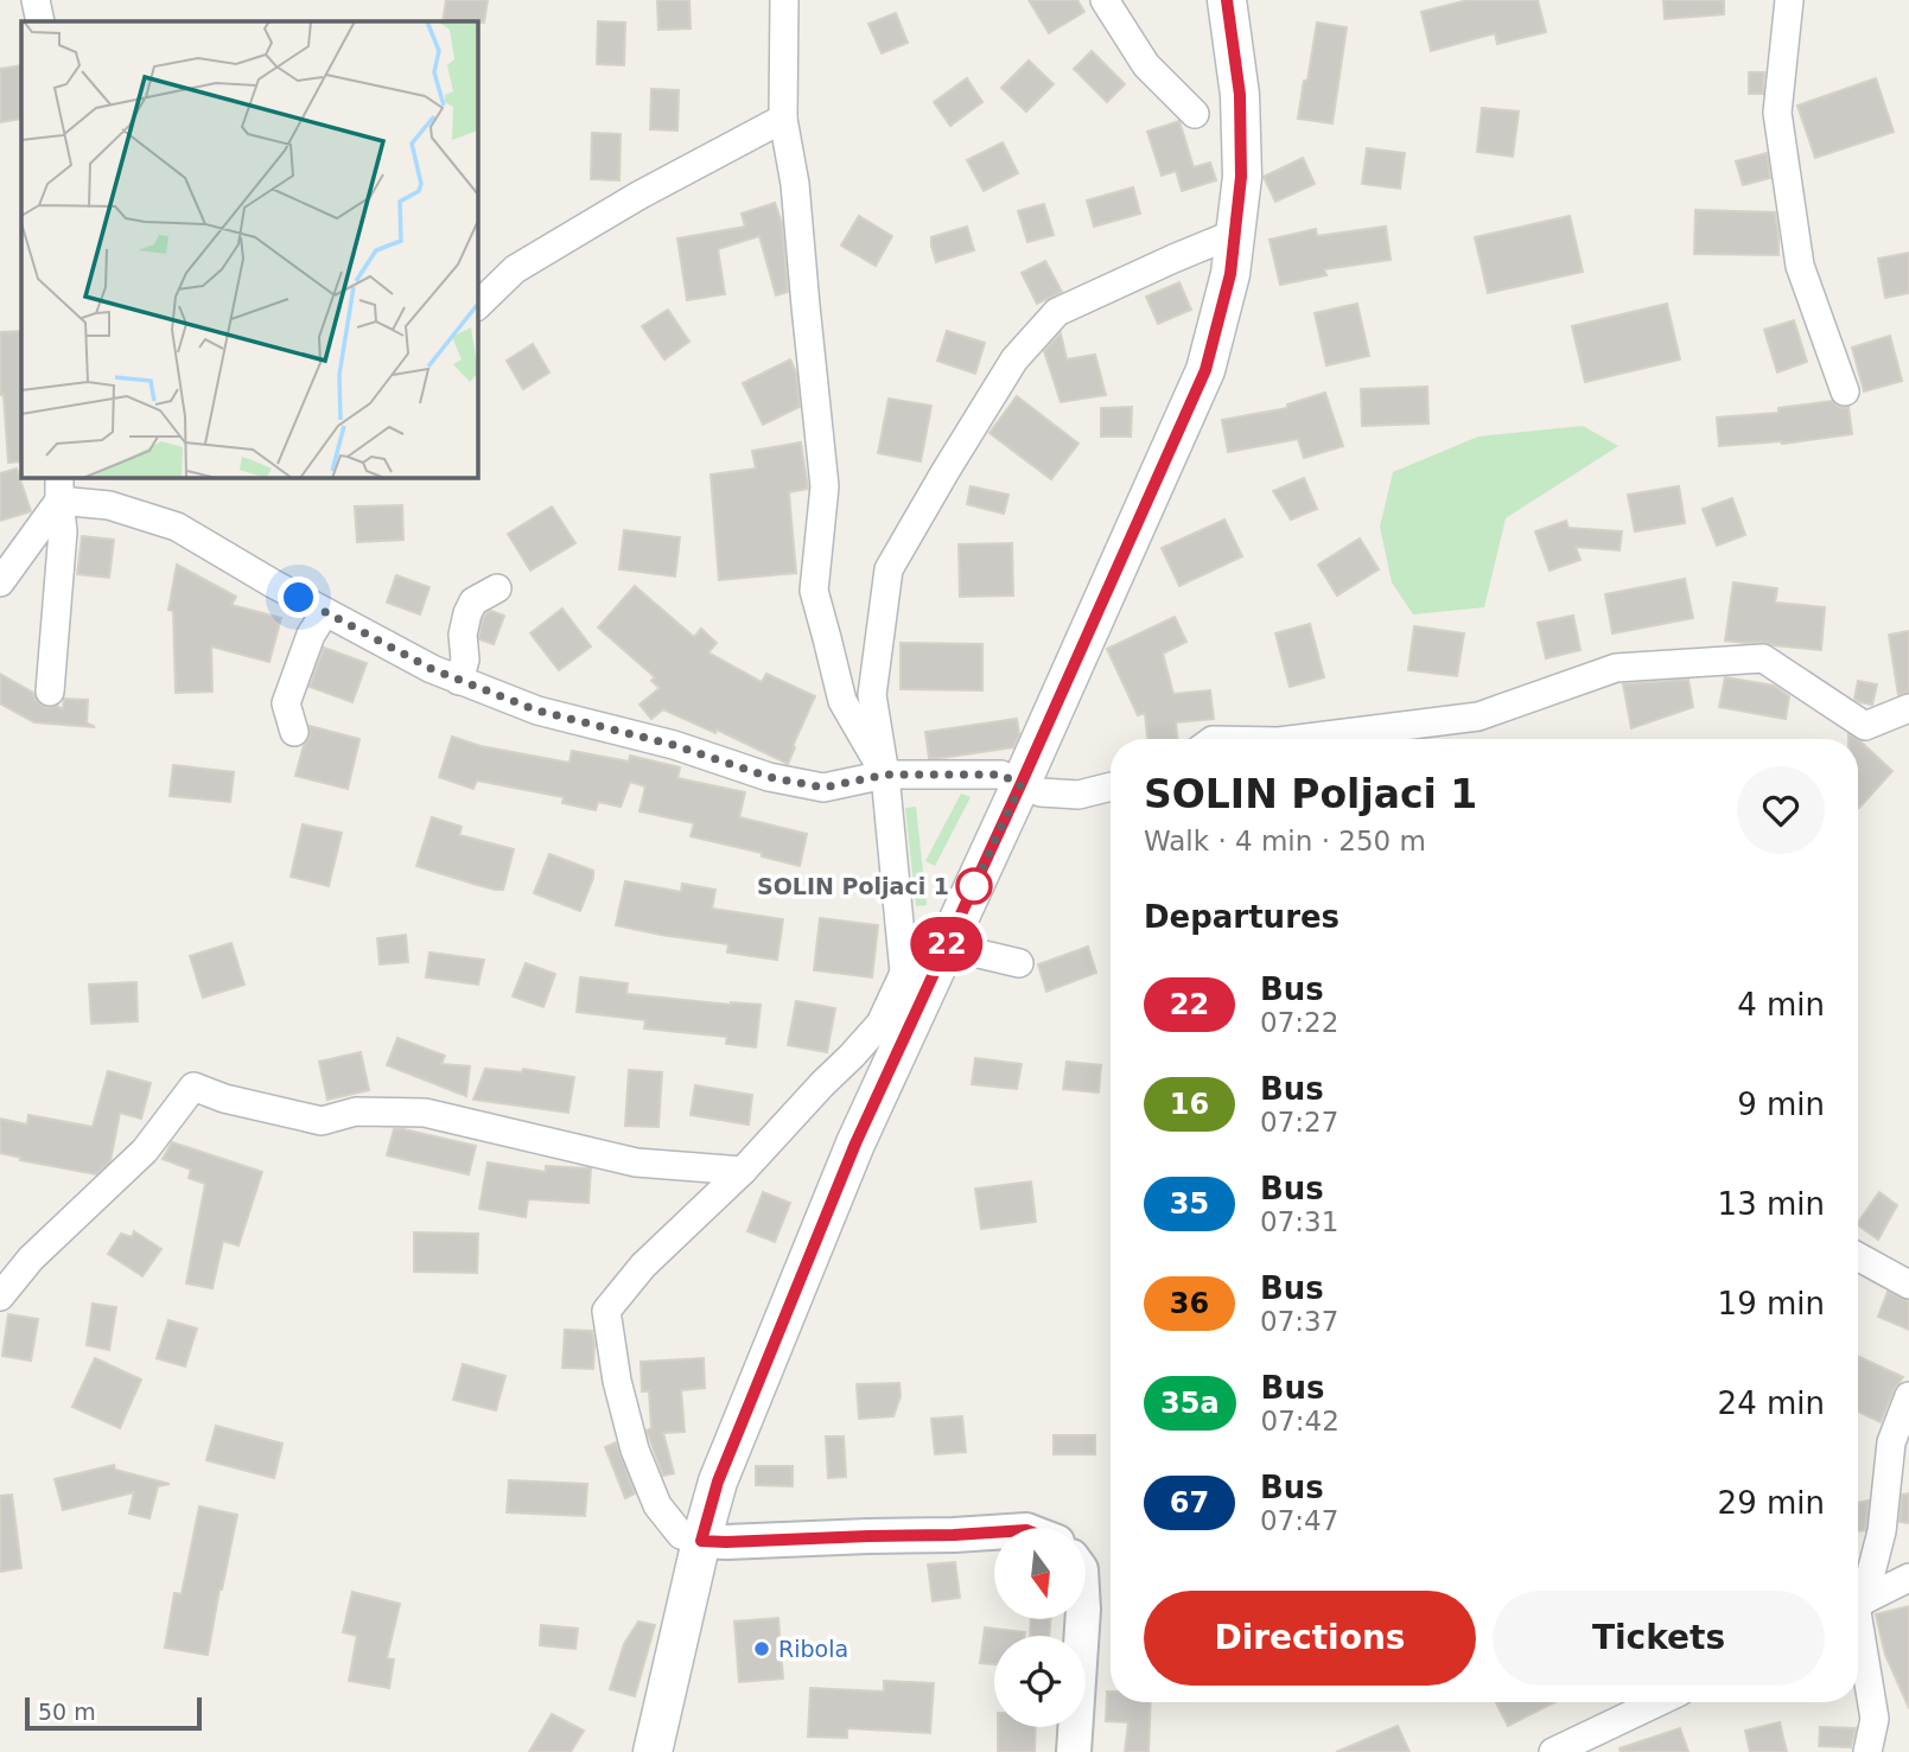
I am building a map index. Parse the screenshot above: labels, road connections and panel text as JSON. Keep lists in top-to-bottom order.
{
  "places": ["SOLIN Poljaci 1", "Ribola"],
  "lines": ["bus line 22"],
  "scale_bar": "50 m",
  "north": "bottom",
  "page": {
    "on_map": "22",
    "heading": [
      ["SOLIN Poljaci 1", "Walk · 4 min · 250 m"],
      "Departures"
    ],
    "list": [
      {
        "mark": "22",
        "name": "Bus",
        "note": "07:22",
        "value": "4 min"
      },
      {
        "mark": "16",
        "name": "Bus",
        "note": "07:27",
        "value": "9 min"
      },
      {
        "mark": "35",
        "name": "Bus",
        "note": "07:31",
        "value": "13 min"
      },
      {
        "mark": "36",
        "name": "Bus",
        "note": "07:37",
        "value": "19 min"
      },
      {
        "mark": "35a",
        "name": "Bus",
        "note": "07:42",
        "value": "24 min"
      },
      {
        "mark": "67",
        "name": "Bus",
        "note": "07:47",
        "value": "29 min"
      }
    ],
    "buttons": ["Directions", "Tickets"],
    "scale": "50 m"
  }
}
